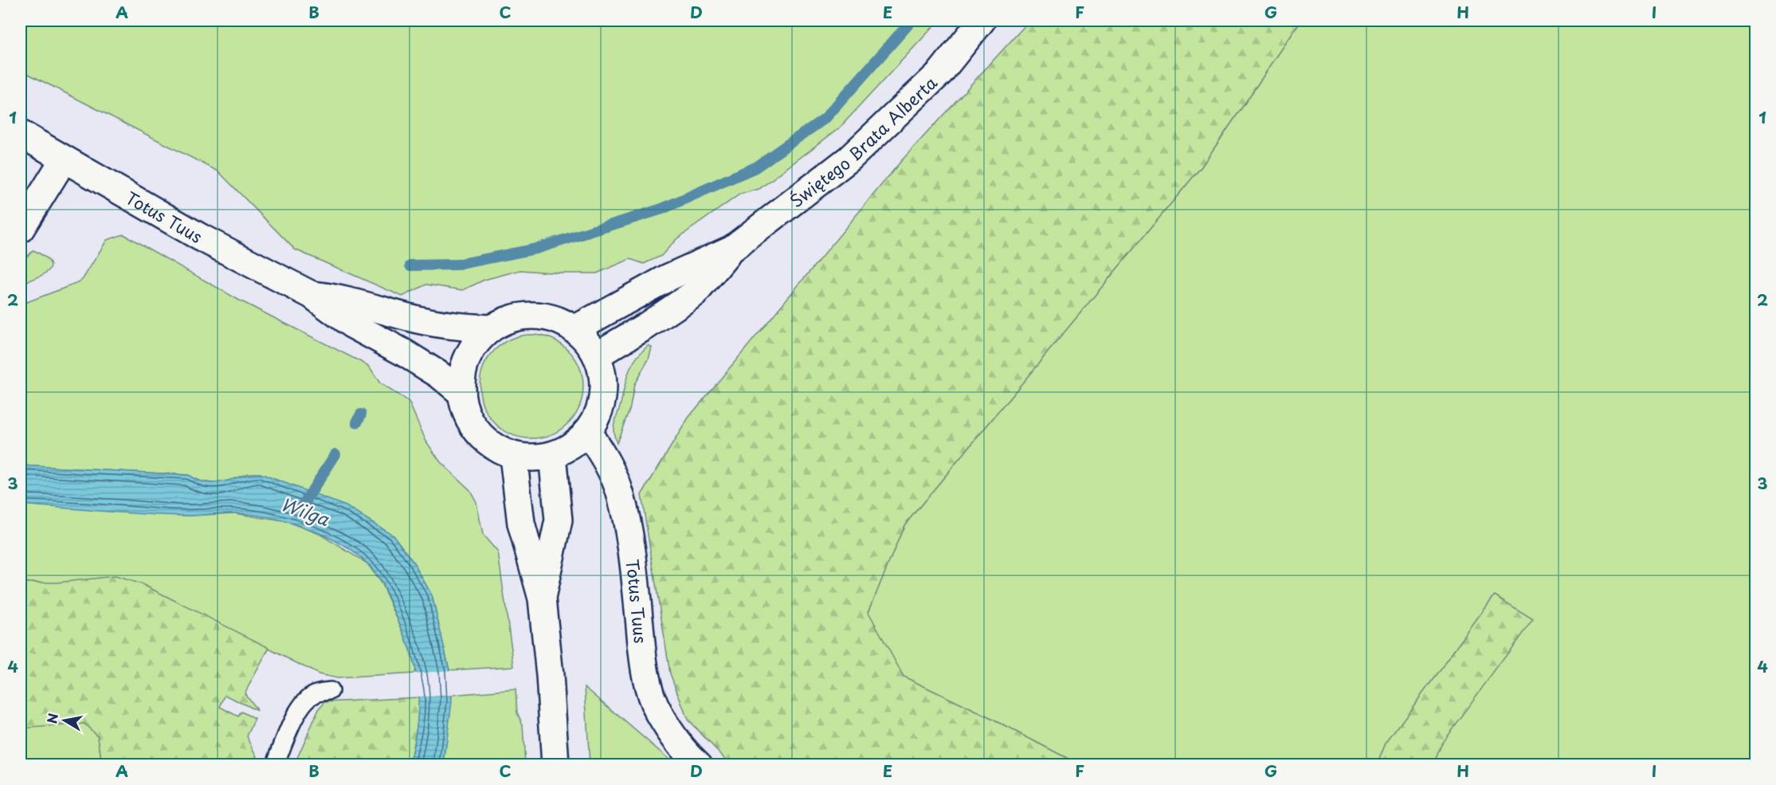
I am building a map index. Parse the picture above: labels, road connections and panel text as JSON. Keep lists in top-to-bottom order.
{
  "streets": {
    "street": ["Świętego Brata Alberta", "Totus Tuus"]
  },
  "crossings": [
    ["Świętego Brata Alberta", "Totus Tuus"]
  ],
  "water": ["Wilga"],
  "north": "left",
  "grid": {
    "columns": [
      "A",
      "B",
      "C",
      "D",
      "E",
      "F",
      "G",
      "H",
      "I"
    ],
    "rows": [
      "1",
      "2",
      "3",
      "4"
    ]
  }
}
